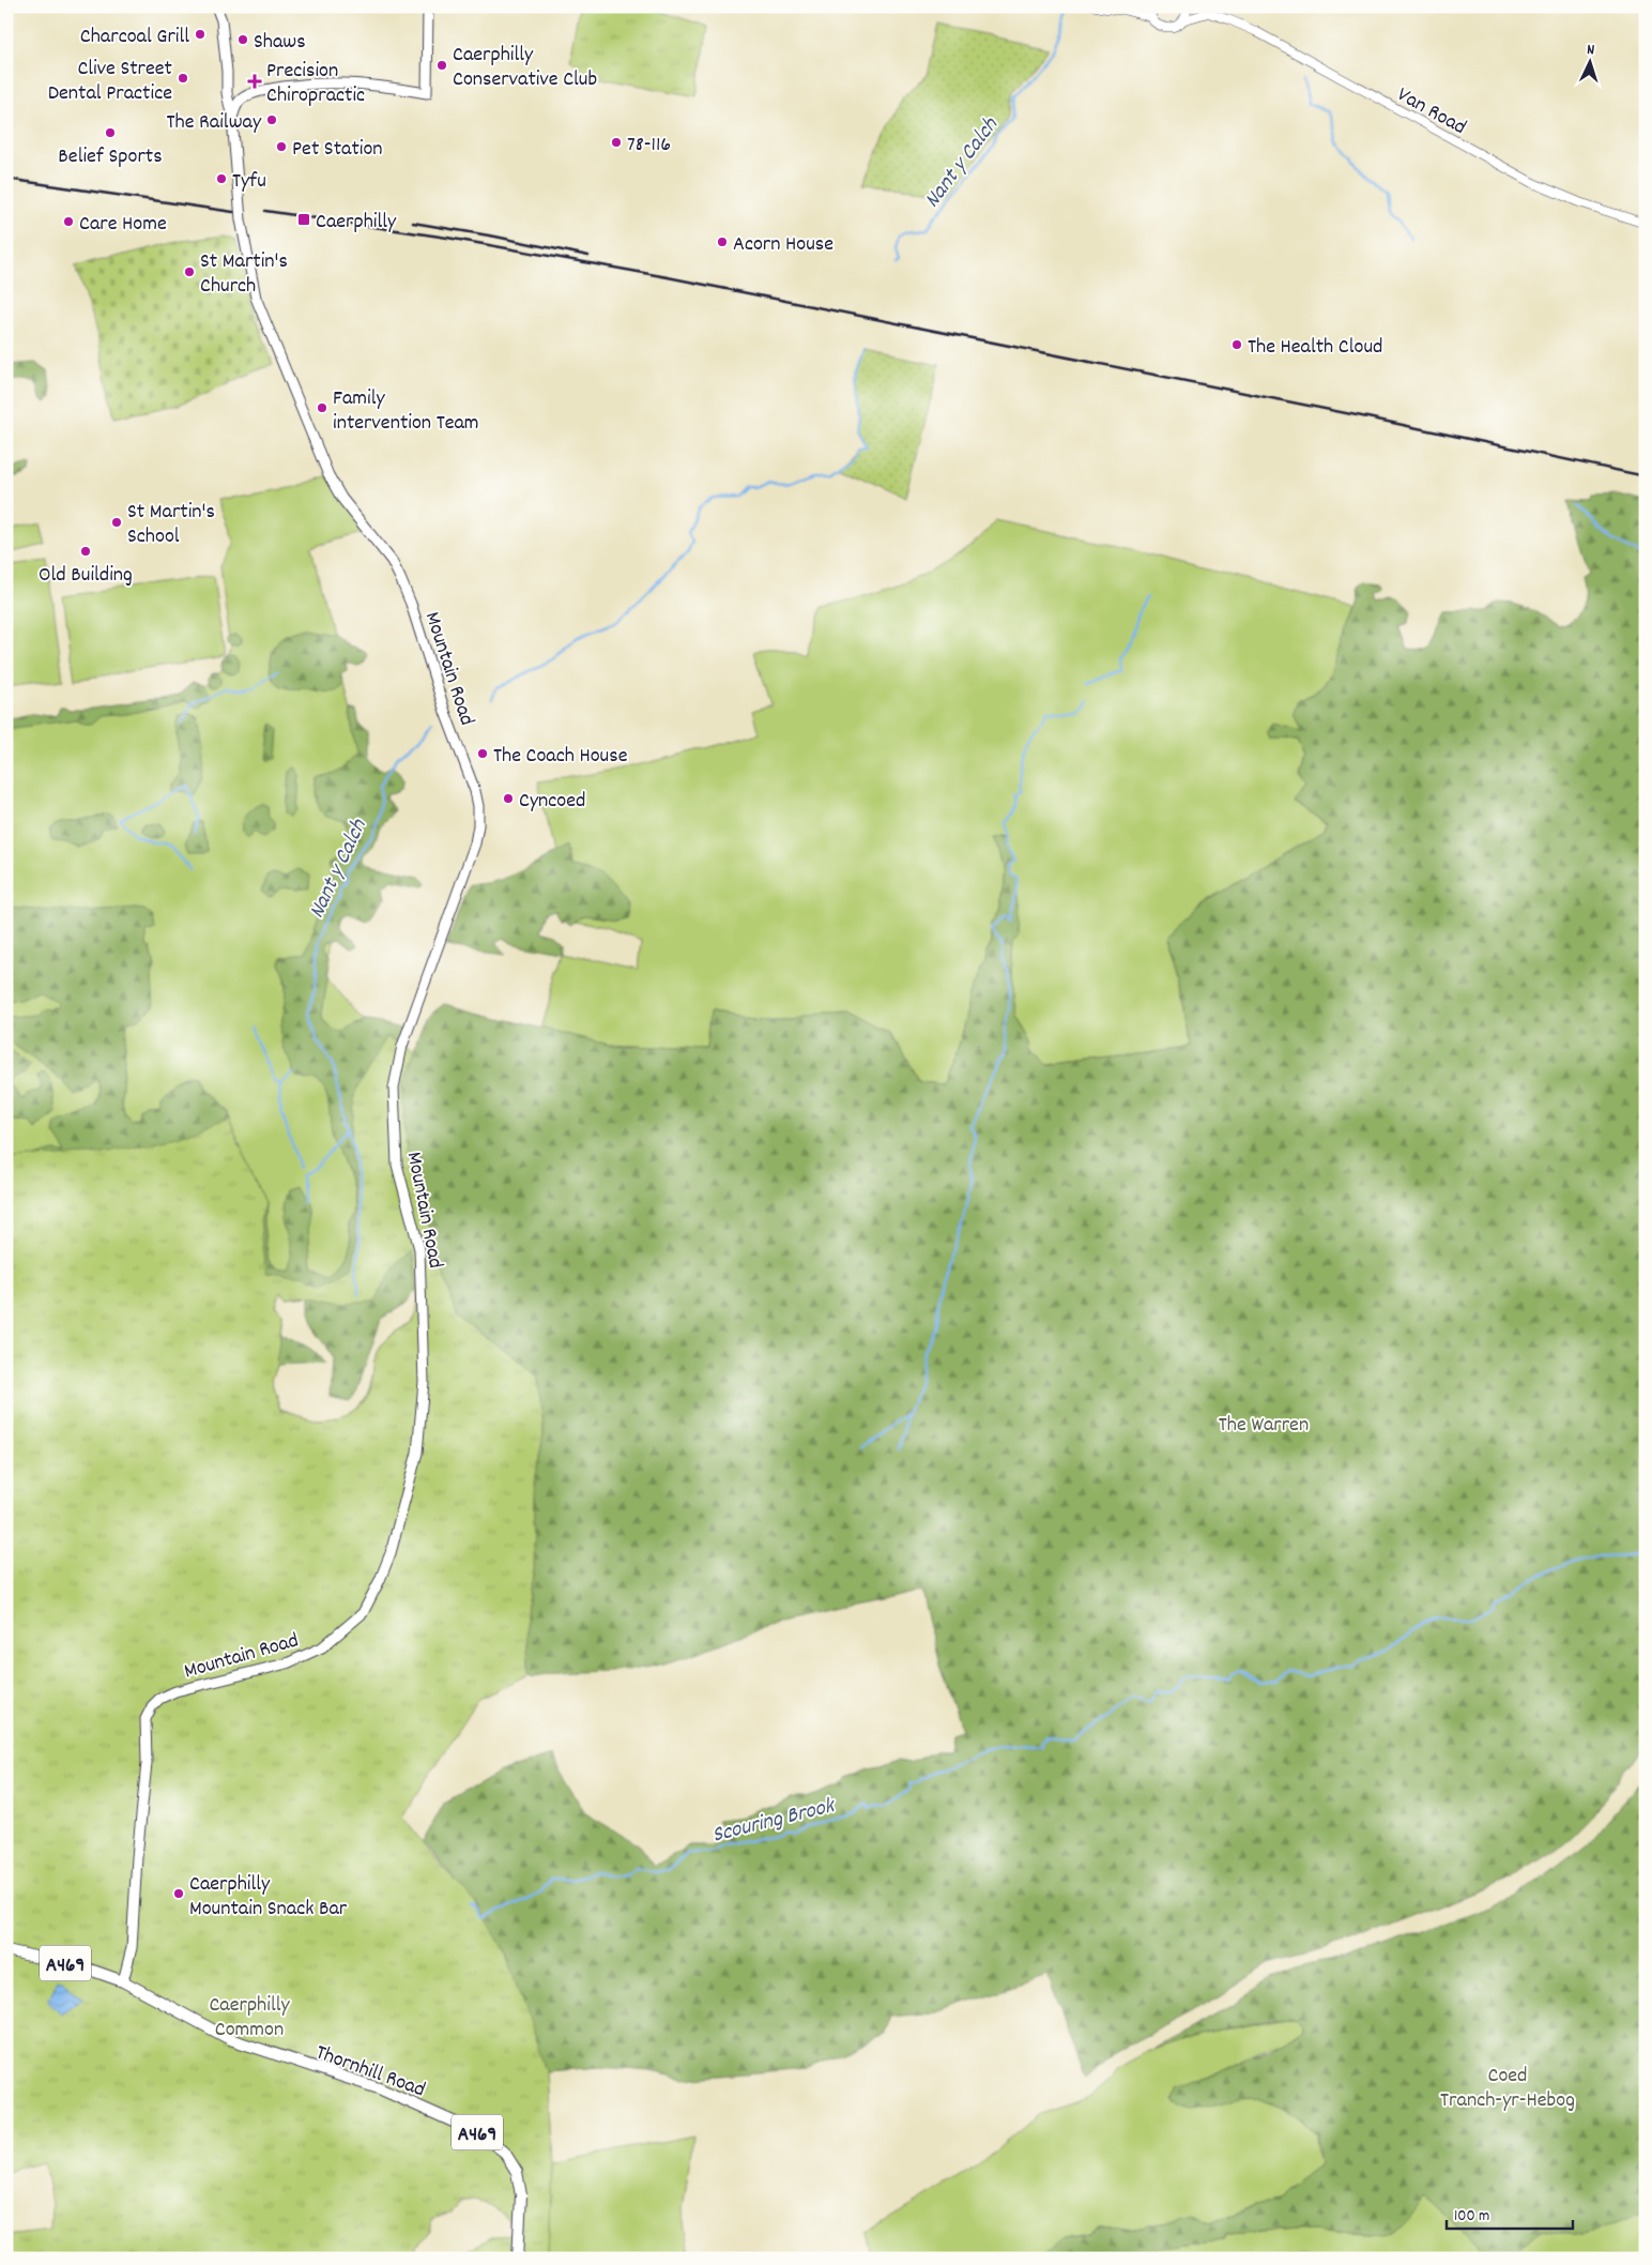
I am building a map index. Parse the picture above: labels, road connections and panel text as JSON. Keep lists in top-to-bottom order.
{
  "streets": {
    "main road": ["Mountain Road", "A469", "Thornhill Road"],
    "street": ["Van Road"]
  },
  "crossings": [
    ["Mountain Road", "A469"],
    ["Mountain Road", "Thornhill Road"],
    ["A469", "Thornhill Road"]
  ],
  "water": ["Nant y Calch", "Scouring Brook"],
  "parks": ["The Warren", "Caerphilly Common", "Coed Tranch-yr-Hebog"],
  "places": {
    "other": [
      "Charcoal Grill",
      "Shaws",
      "Caerphilly Conservative Club",
      "Clive Street Dental Practice",
      "The Railway",
      "Belief Sports",
      "78-116",
      "Pet Station",
      "Tyfu",
      "Care Home",
      "Acorn House",
      "St Martin's Church",
      "The Health Cloud",
      "Family intervention Team",
      "St Martin's School",
      "Old Building",
      "The Coach House",
      "Cyncoed",
      "Caerphilly Mountain Snack Bar"
    ],
    "health": ["Precision Chiropractic"],
    "transit": ["Caerphilly"]
  },
  "scale_bar": "100 m",
  "north": "top"
}
